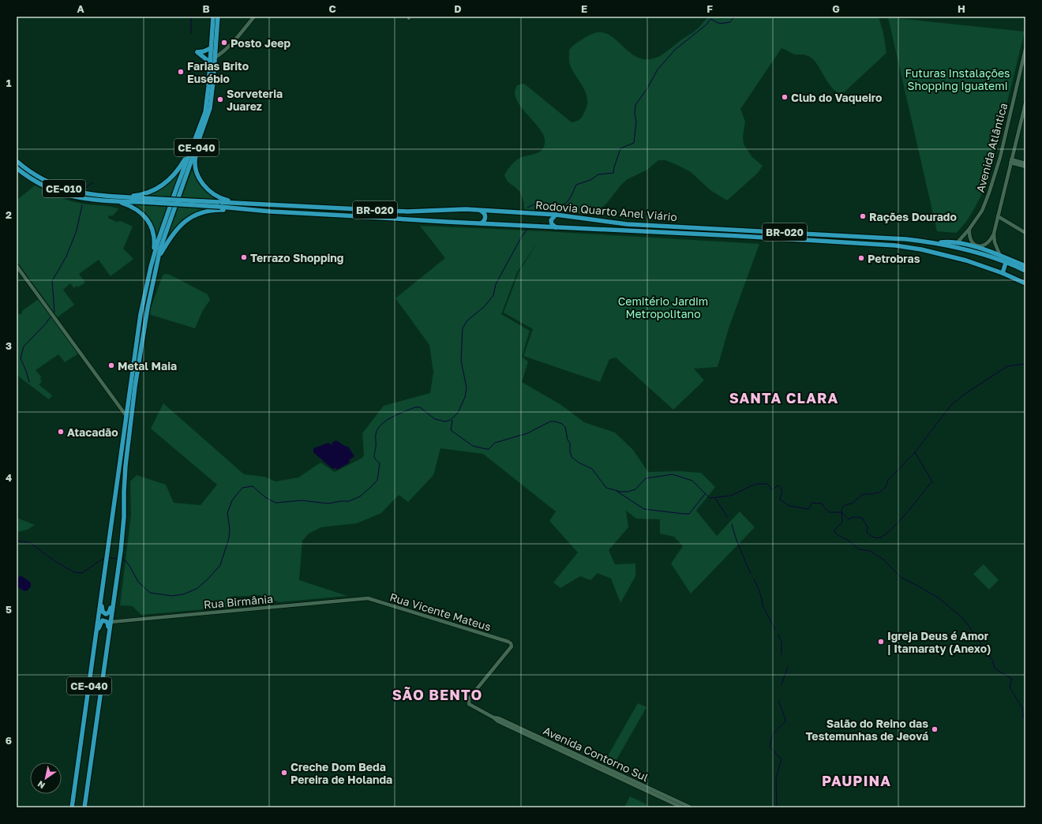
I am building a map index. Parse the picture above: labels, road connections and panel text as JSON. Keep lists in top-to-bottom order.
{
  "streets": {
    "highway": [
      "CE-040",
      "CE-010",
      "BR-020",
      "Rodovia Quarto Anel Viário"
    ],
    "street": [
      "Avenida Atlântica",
      "Rua Birmânia",
      "Rua Vicente Mateus",
      "Avenida Contorno Sul"
    ]
  },
  "crossings": [
    ["CE-040", "CE-010"],
    ["CE-040", "BR-020"],
    ["CE-040", "Rua Birmânia"],
    ["CE-010", "BR-020"],
    ["BR-020", "Rodovia Quarto Anel Viário"],
    ["Rua Birmânia", "Rua Vicente Mateus"],
    ["Rua Vicente Mateus", "Avenida Contorno Sul"]
  ],
  "districts": ["SANTA CLARA", "SÃO BENTO", "PAUPINA"],
  "parks": ["Futuras Instalações Shopping Iguatemi", "Cemitério Jardim Metropolitano"],
  "places": [
    "Posto Jeep",
    "Farias Brito Eusébio",
    "Club do Vaqueiro",
    "Sorveteria Juarez",
    "Rações Dourado",
    "Terrazo Shopping",
    "Petrobras",
    "Metal Maia",
    "Atacadão",
    "Igreja Deus é Amor | Itamaraty (Anexo)",
    "Salão do Reino das Testemunhas de Jeová",
    "Creche Dom Beda Pereira de Holanda"
  ],
  "north": "bottom left",
  "grid": {
    "columns": [
      "A",
      "B",
      "C",
      "D",
      "E",
      "F",
      "G",
      "H"
    ],
    "rows": [
      "1",
      "2",
      "3",
      "4",
      "5",
      "6"
    ]
  }
}
